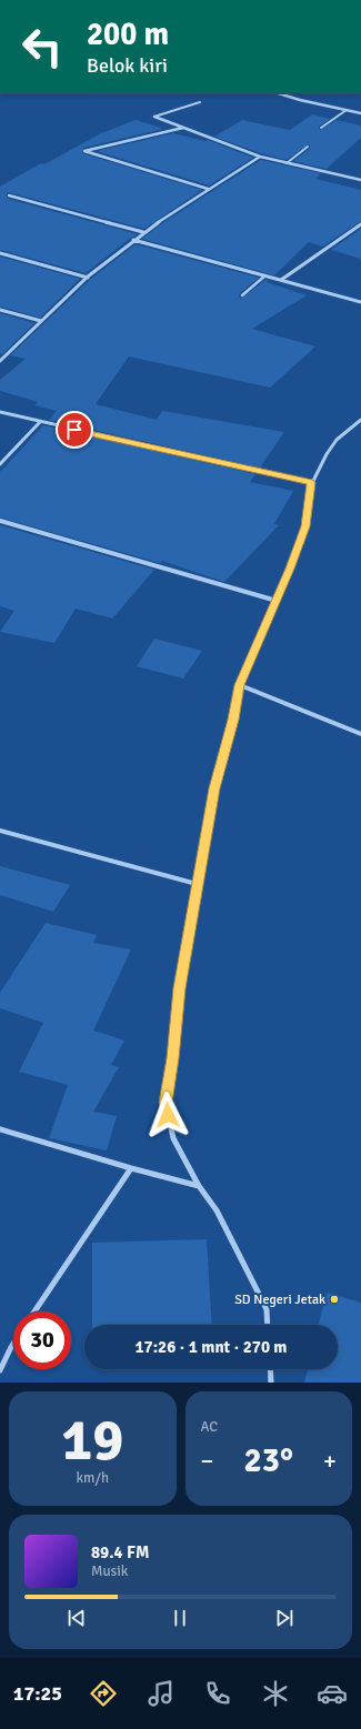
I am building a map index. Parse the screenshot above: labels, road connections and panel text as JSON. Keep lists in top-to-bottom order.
{
  "places": ["SD Negeri Jetak"],
  "page": {
    "turn": ["200 m", "Belok kiri"],
    "limit": "30",
    "trip": "17:26 · 1 mnt · 270 m",
    "tile": [
      ["19", "km/h"],
      "AC"
    ],
    "heat": ["−", "23°", "+"],
    "song": ["89.4 FM", "Musik"],
    "tabs": "17:25"
  }
}
